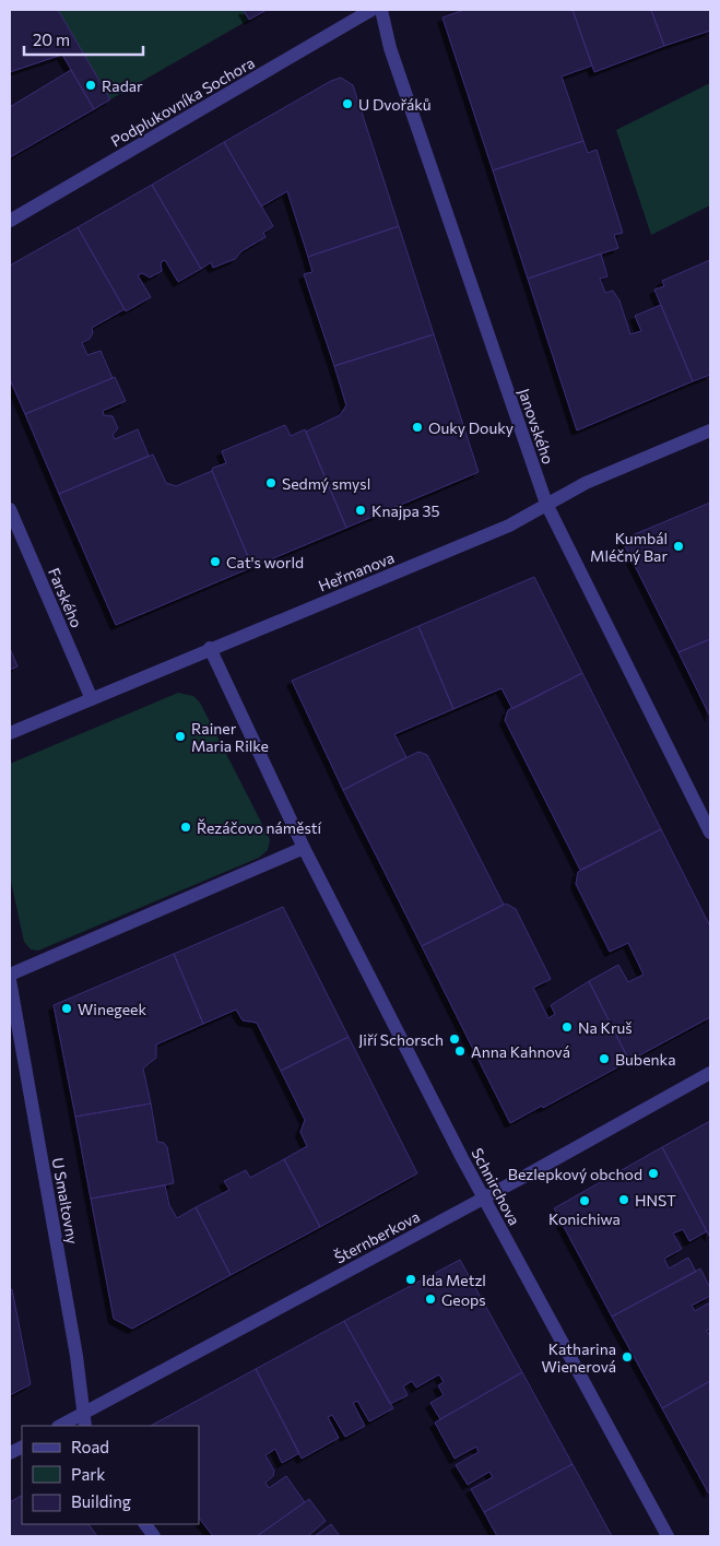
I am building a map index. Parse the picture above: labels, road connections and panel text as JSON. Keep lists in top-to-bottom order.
{
  "streets": {
    "street": [
      "Podplukovníka Sochora",
      "Janovského",
      "Heřmanova",
      "Farského",
      "Schnirchova",
      "U Smaltovny",
      "Šternberkova"
    ]
  },
  "crossings": [
    ["Janovského", "Heřmanova"],
    ["Heřmanova", "Farského"],
    ["Schnirchova", "Šternberkova"],
    ["U Smaltovny", "Šternberkova"]
  ],
  "places": [
    "Radar",
    "U Dvořáků",
    "Ouky Douky",
    "Sedmý smysl",
    "Knajpa 35",
    "Kumbál Mléčný Bar",
    "Cat's world",
    "Rainer Maria Rilke",
    "Řezáčovo náměstí",
    "Winegeek",
    "Na Kruš",
    "Jiří Schorsch",
    "Anna Kahnová",
    "Bubenka",
    "Bezlepkový obchod",
    "HNST",
    "Konichiwa",
    "Ida Metzl",
    "Geops",
    "Katharina Wienerová"
  ],
  "legend": ["Road", "Park", "Building"],
  "scale_bar": "20 m"
}
